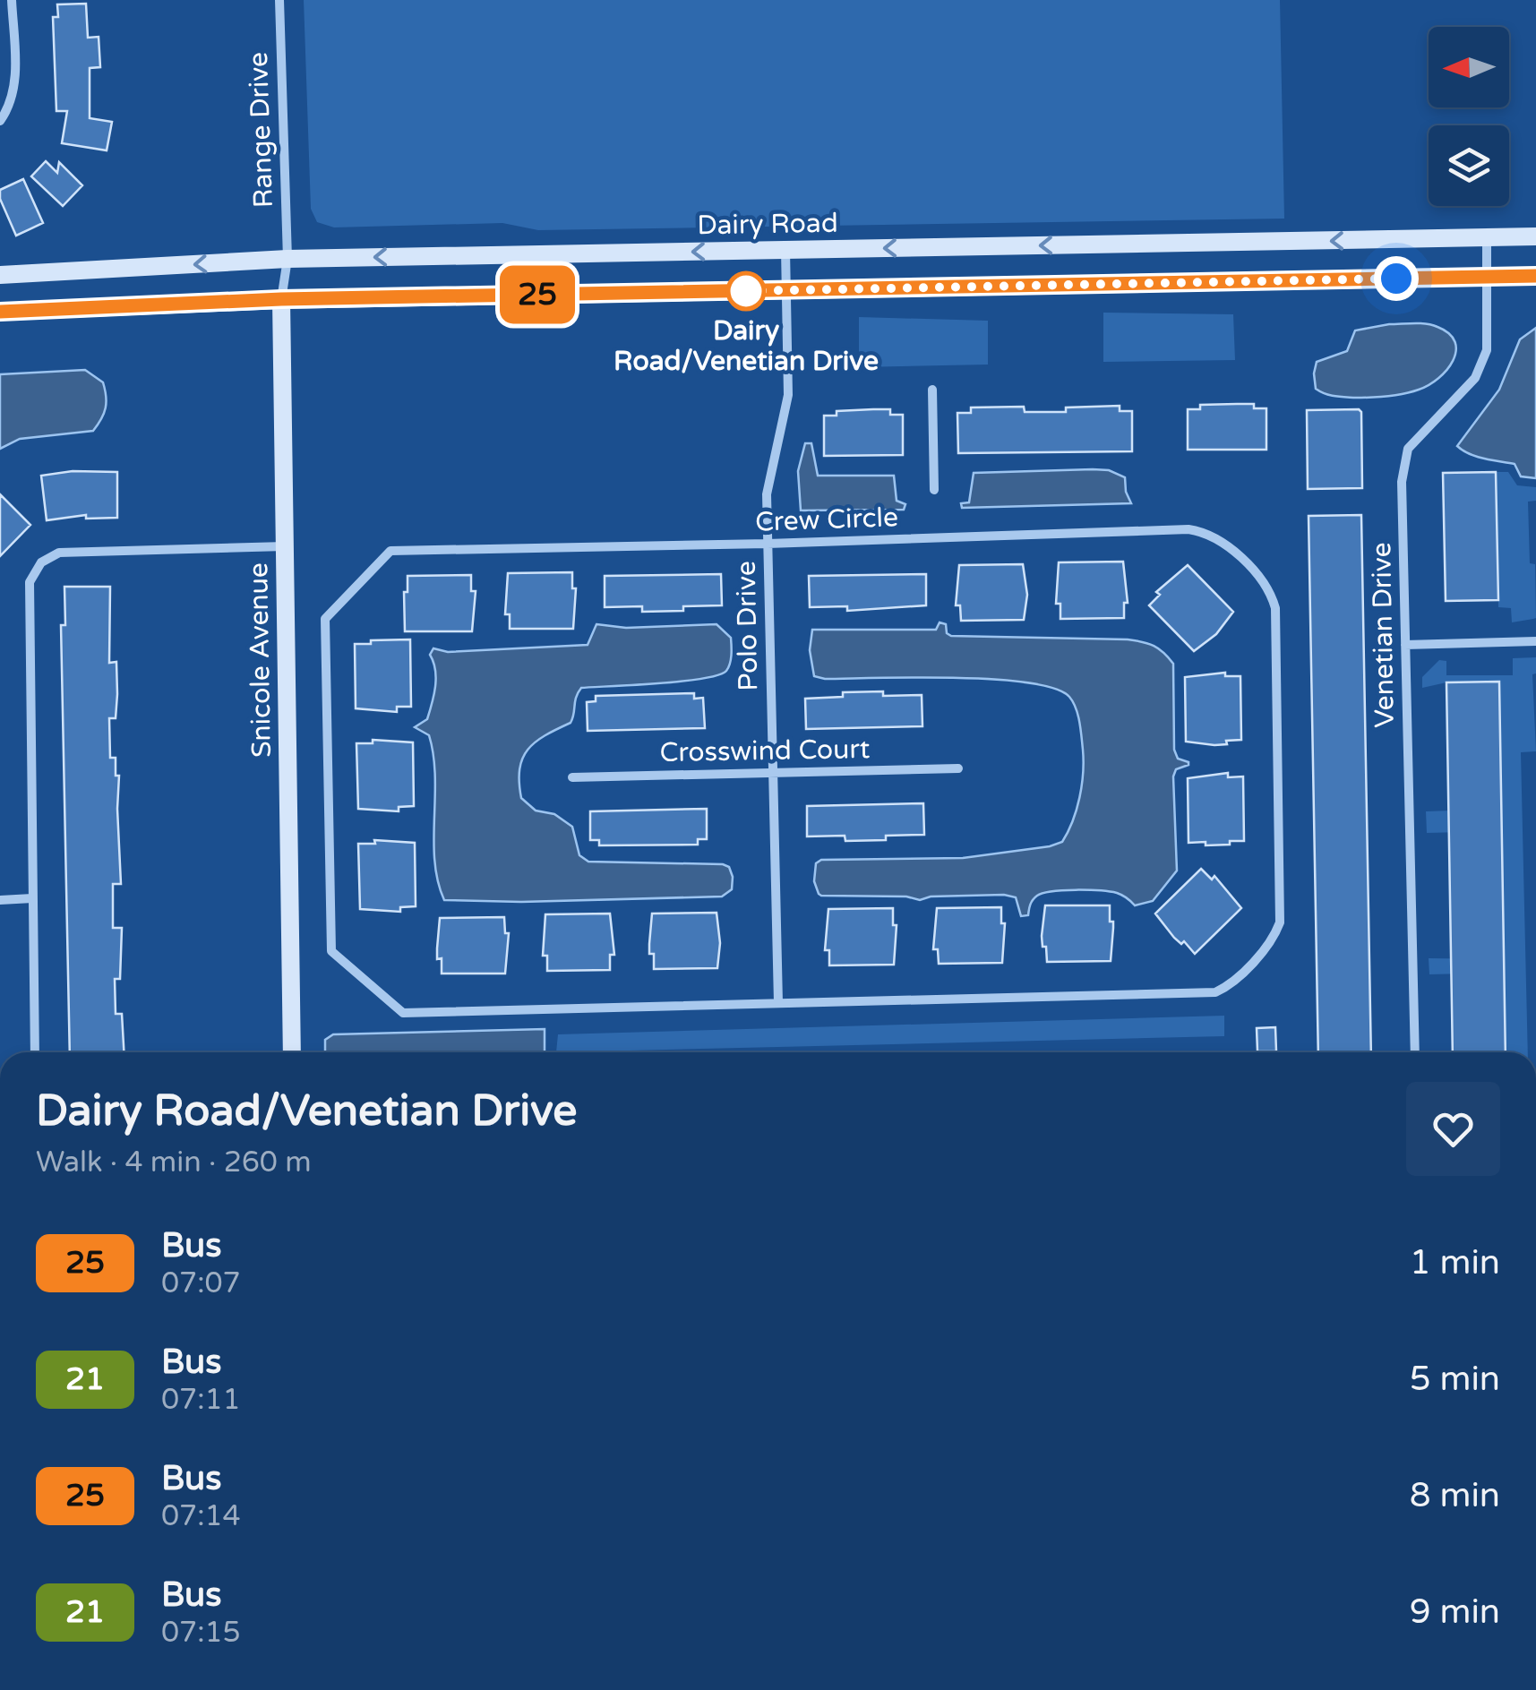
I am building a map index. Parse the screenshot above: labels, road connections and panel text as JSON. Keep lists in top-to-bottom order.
{
  "streets": {
    "street": [
      "Range Drive",
      "Dairy Road",
      "Crew Circle",
      "Polo Drive",
      "Venetian Drive",
      "Snicole Avenue",
      "Crosswind Court"
    ]
  },
  "crossings": [
    ["Range Drive", "Dairy Road"],
    ["Range Drive", "Snicole Avenue"],
    ["Dairy Road", "Polo Drive"],
    ["Dairy Road", "Venetian Drive"],
    ["Dairy Road", "Snicole Avenue"],
    ["Crew Circle", "Polo Drive"],
    ["Polo Drive", "Crosswind Court"]
  ],
  "places": ["Dairy Road/Venetian Drive"],
  "lines": ["bus line 25"],
  "north": "left",
  "page": {
    "on_map": "25",
    "heading": ["Dairy Road/Venetian Drive", "Walk · 4 min · 260 m"],
    "list": [
      {
        "mark": "25",
        "name": "Bus",
        "note": "07:07",
        "value": "1 min"
      },
      {
        "mark": "21",
        "name": "Bus",
        "note": "07:11",
        "value": "5 min"
      },
      {
        "mark": "25",
        "name": "Bus",
        "note": "07:14",
        "value": "8 min"
      },
      {
        "mark": "21",
        "name": "Bus",
        "note": "07:15",
        "value": "9 min"
      }
    ]
  }
}
